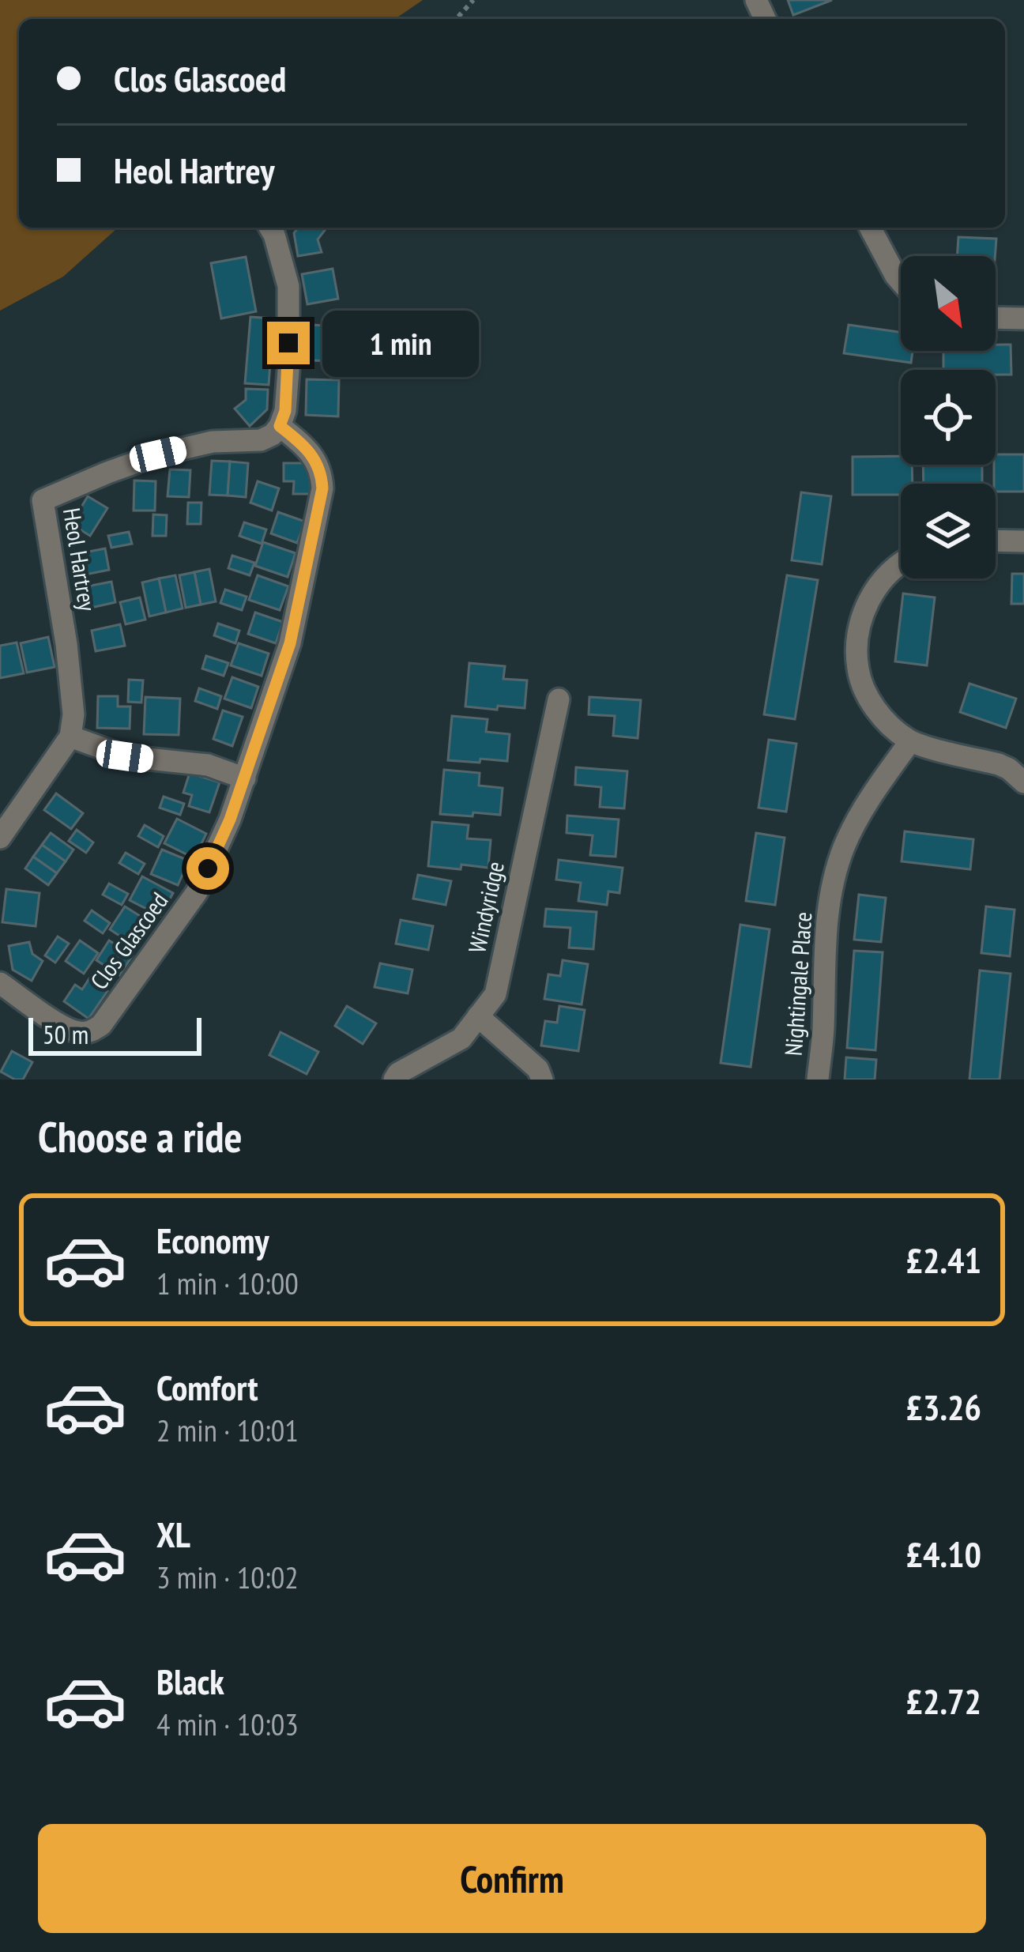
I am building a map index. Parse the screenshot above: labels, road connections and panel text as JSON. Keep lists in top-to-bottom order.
{
  "streets": {
    "street": [
      "Heol Hartrey",
      "Windyridge",
      "Clos Glascoed",
      "Nightingale Place"
    ]
  },
  "crossings": [
    ["Heol Hartrey", "Clos Glascoed"]
  ],
  "scale_bar": "50 m",
  "north": "bottom right",
  "page": {
    "banner": ["Clos Glascoed", "Heol Hartrey"],
    "bubble": "1 min",
    "scale": "50 m",
    "heading": "Choose a ride",
    "list": [
      {
        "name": "Economy",
        "note": "1 min · 10:00",
        "value": "£2.41"
      },
      {
        "name": "Comfort",
        "note": "2 min · 10:01",
        "value": "£3.26"
      },
      {
        "name": "XL",
        "note": "3 min · 10:02",
        "value": "£4.10"
      },
      {
        "name": "Black",
        "note": "4 min · 10:03",
        "value": "£2.72"
      }
    ],
    "buttons": "Confirm"
  }
}
